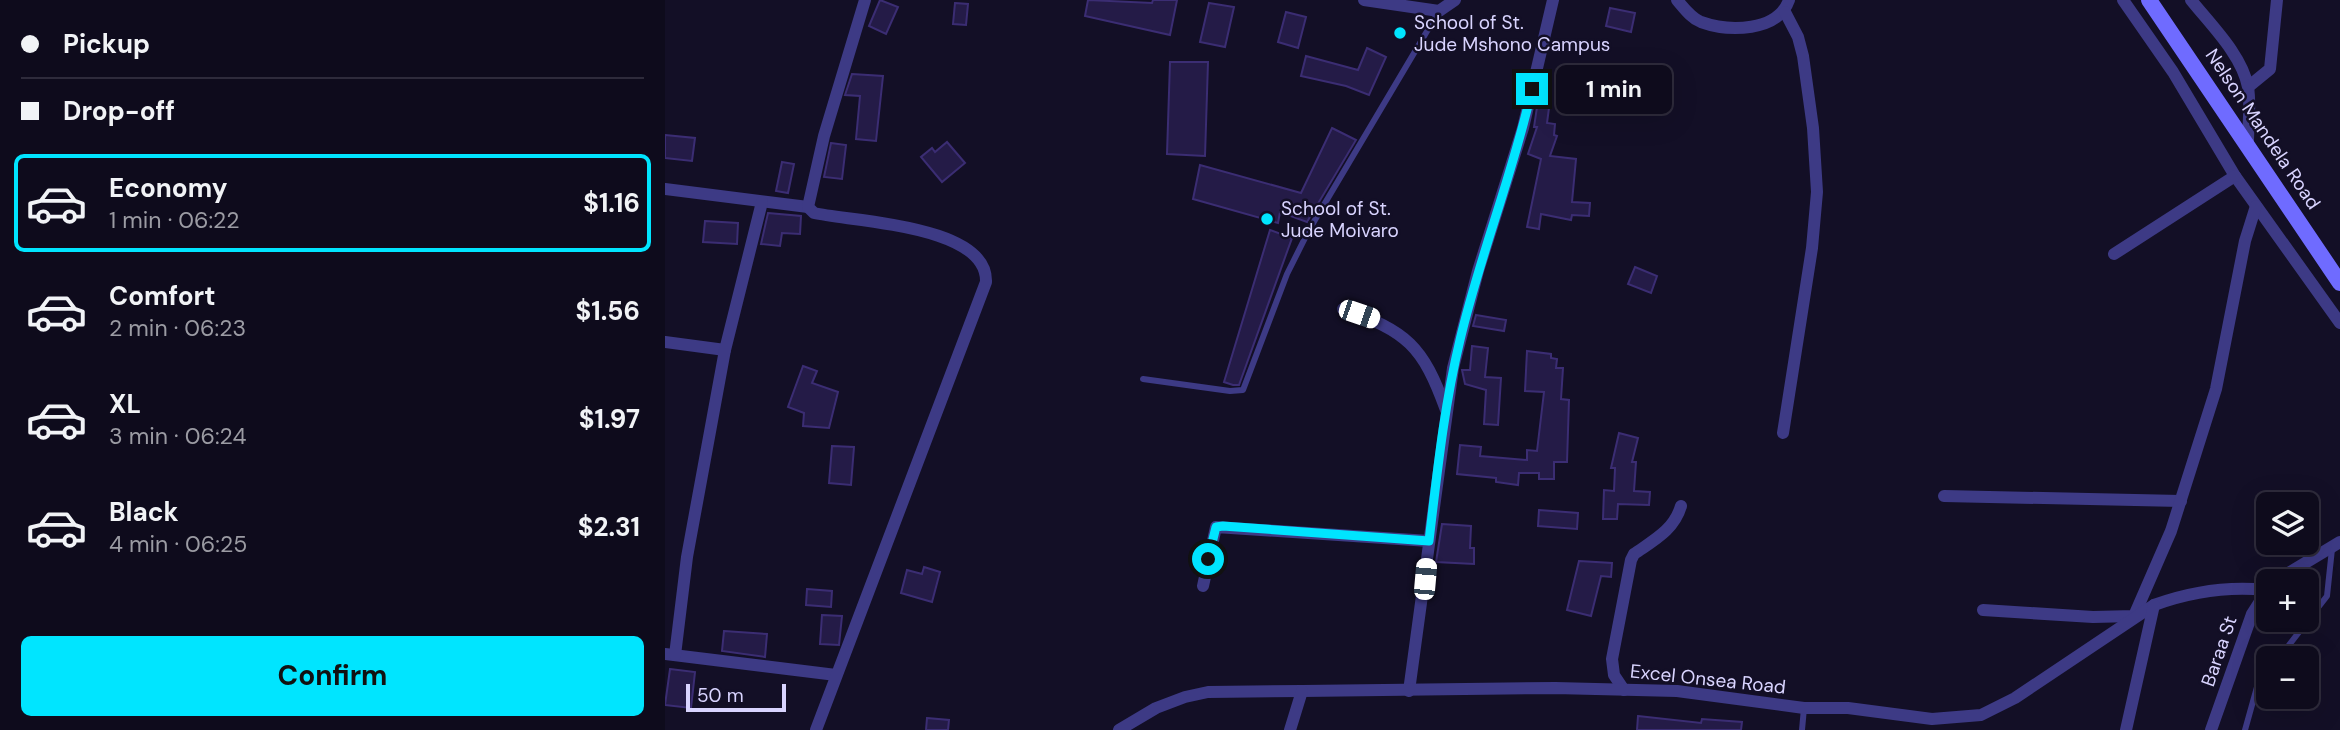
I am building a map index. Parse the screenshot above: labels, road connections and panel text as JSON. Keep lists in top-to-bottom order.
{
  "streets": {
    "main road": ["Nelson Mandela Road"],
    "street": ["Baraa St", "Excel Onsea Road"]
  },
  "places": ["School of St. Jude Mshono Campus", "School of St. Jude Moivaro"],
  "scale_bar": "50 m",
  "page": {
    "banner": ["Pickup", "Drop-off"],
    "bubble": "1 min",
    "list": [
      {
        "name": "Economy",
        "note": "1 min · 06:22",
        "value": "$1.16"
      },
      {
        "name": "Comfort",
        "note": "2 min · 06:23",
        "value": "$1.56"
      },
      {
        "name": "XL",
        "note": "3 min · 06:24",
        "value": "$1.97"
      },
      {
        "name": "Black",
        "note": "4 min · 06:25",
        "value": "$2.31"
      }
    ],
    "map_buttons": ["+", "−"],
    "buttons": "Confirm",
    "scale": "50 m"
  }
}
